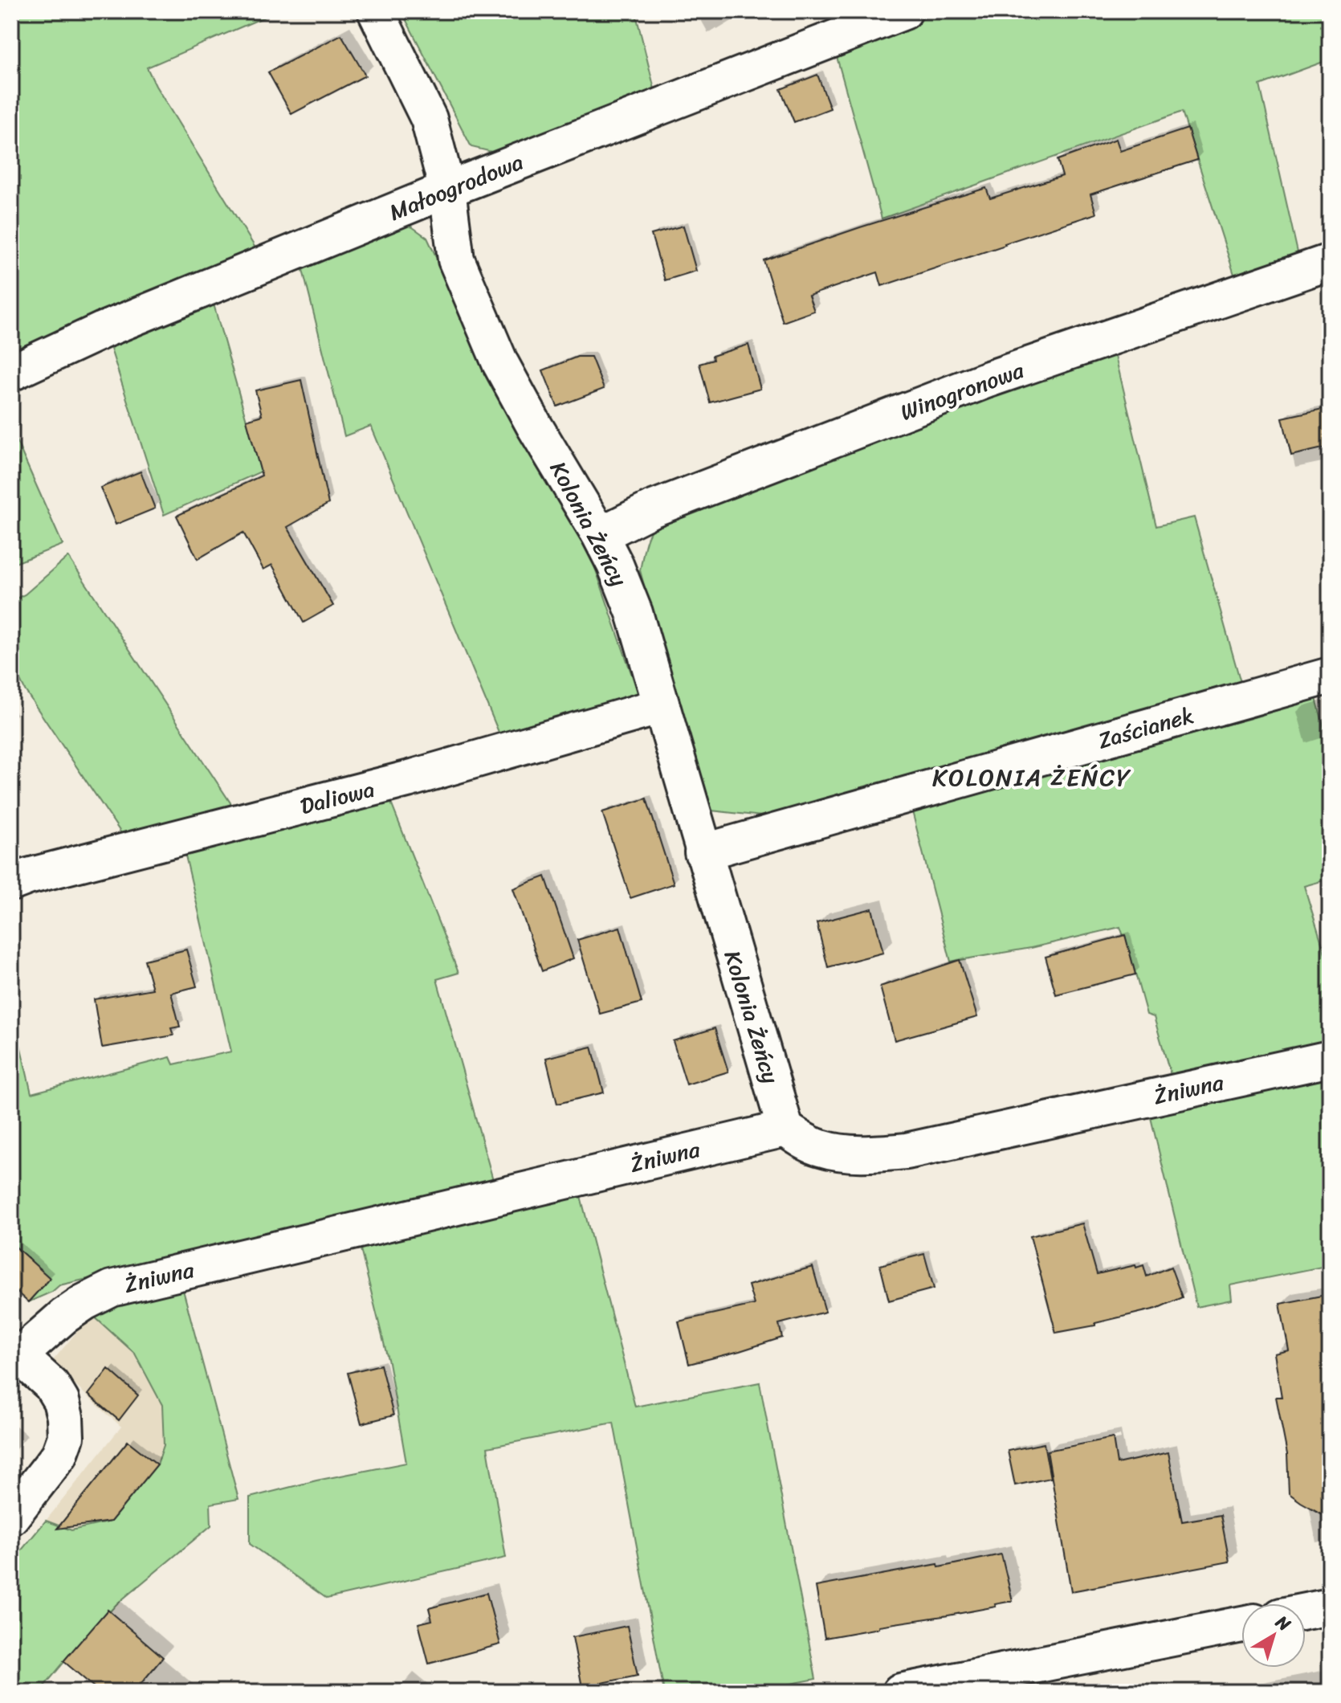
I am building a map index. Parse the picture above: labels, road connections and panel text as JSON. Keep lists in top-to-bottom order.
{
  "streets": {
    "street": [
      "Małoogrodowa",
      "Winogronowa",
      "Kolonia Żeńcy",
      "Zaścianek",
      "Daliowa",
      "Żniwna"
    ]
  },
  "crossings": [
    ["Małoogrodowa", "Kolonia Żeńcy"],
    ["Winogronowa", "Kolonia Żeńcy"],
    ["Kolonia Żeńcy", "Zaścianek"],
    ["Kolonia Żeńcy", "Daliowa"],
    ["Kolonia Żeńcy", "Żniwna"]
  ],
  "districts": ["KOLONIA ŻEŃCY"],
  "north": "top right"
}
